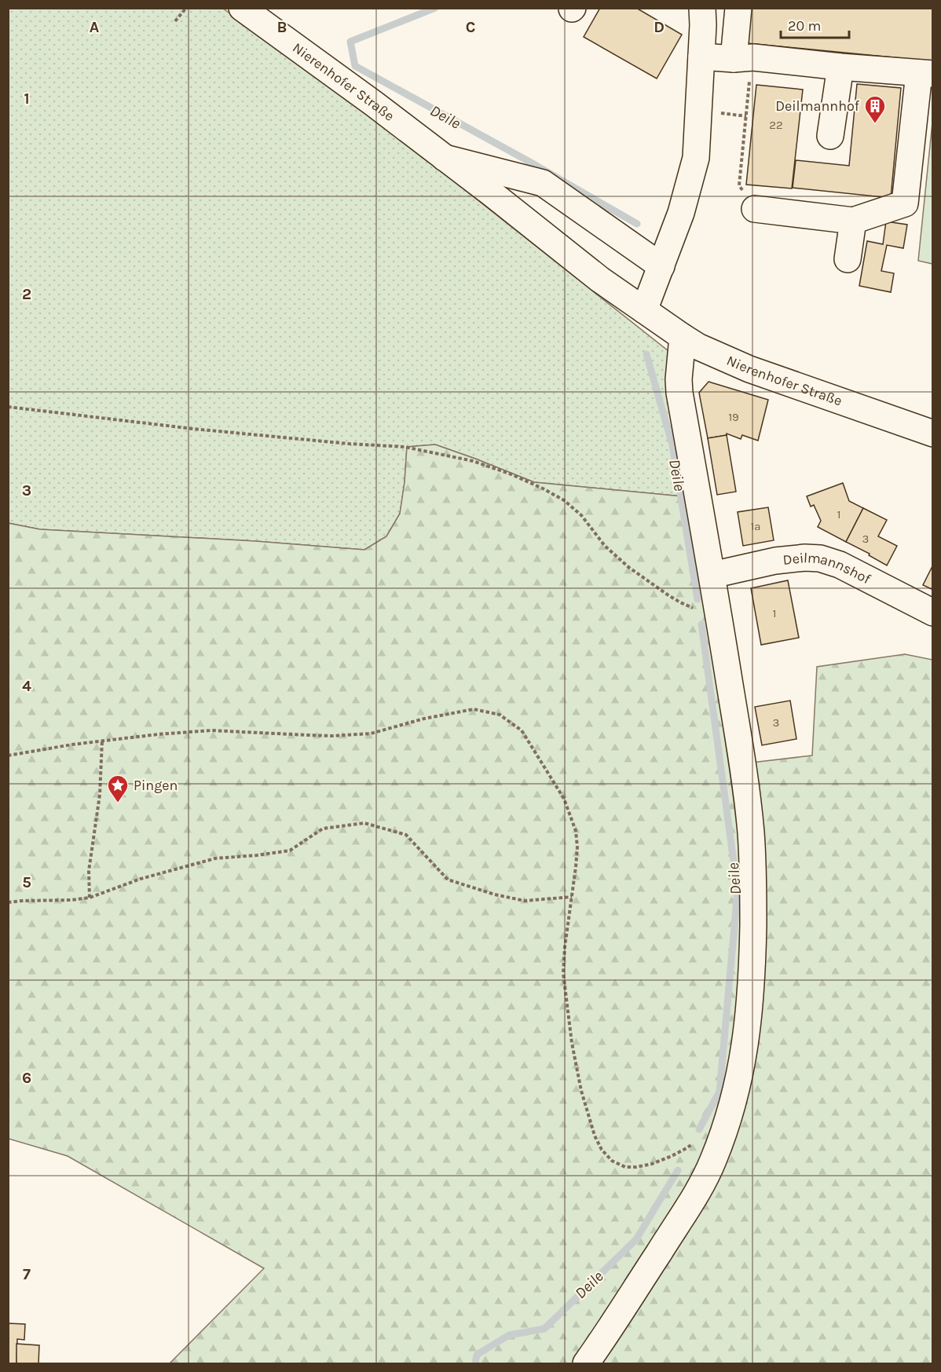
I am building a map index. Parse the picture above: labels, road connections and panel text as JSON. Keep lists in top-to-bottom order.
{
  "streets": {
    "street": ["Nierenhofer Straße", "Deilmannshof"]
  },
  "water": ["Deile"],
  "places": {
    "building": ["Deilmannhof"],
    "place": ["Pingen"]
  },
  "house_numbers": [
    "22",
    "19",
    "1",
    "1a",
    "3",
    "1",
    "3"
  ],
  "scale_bar": "20 m",
  "grid": {
    "columns": [
      "A",
      "B",
      "C",
      "D"
    ],
    "rows": [
      "1",
      "2",
      "3",
      "4",
      "5",
      "6",
      "7"
    ]
  }
}
